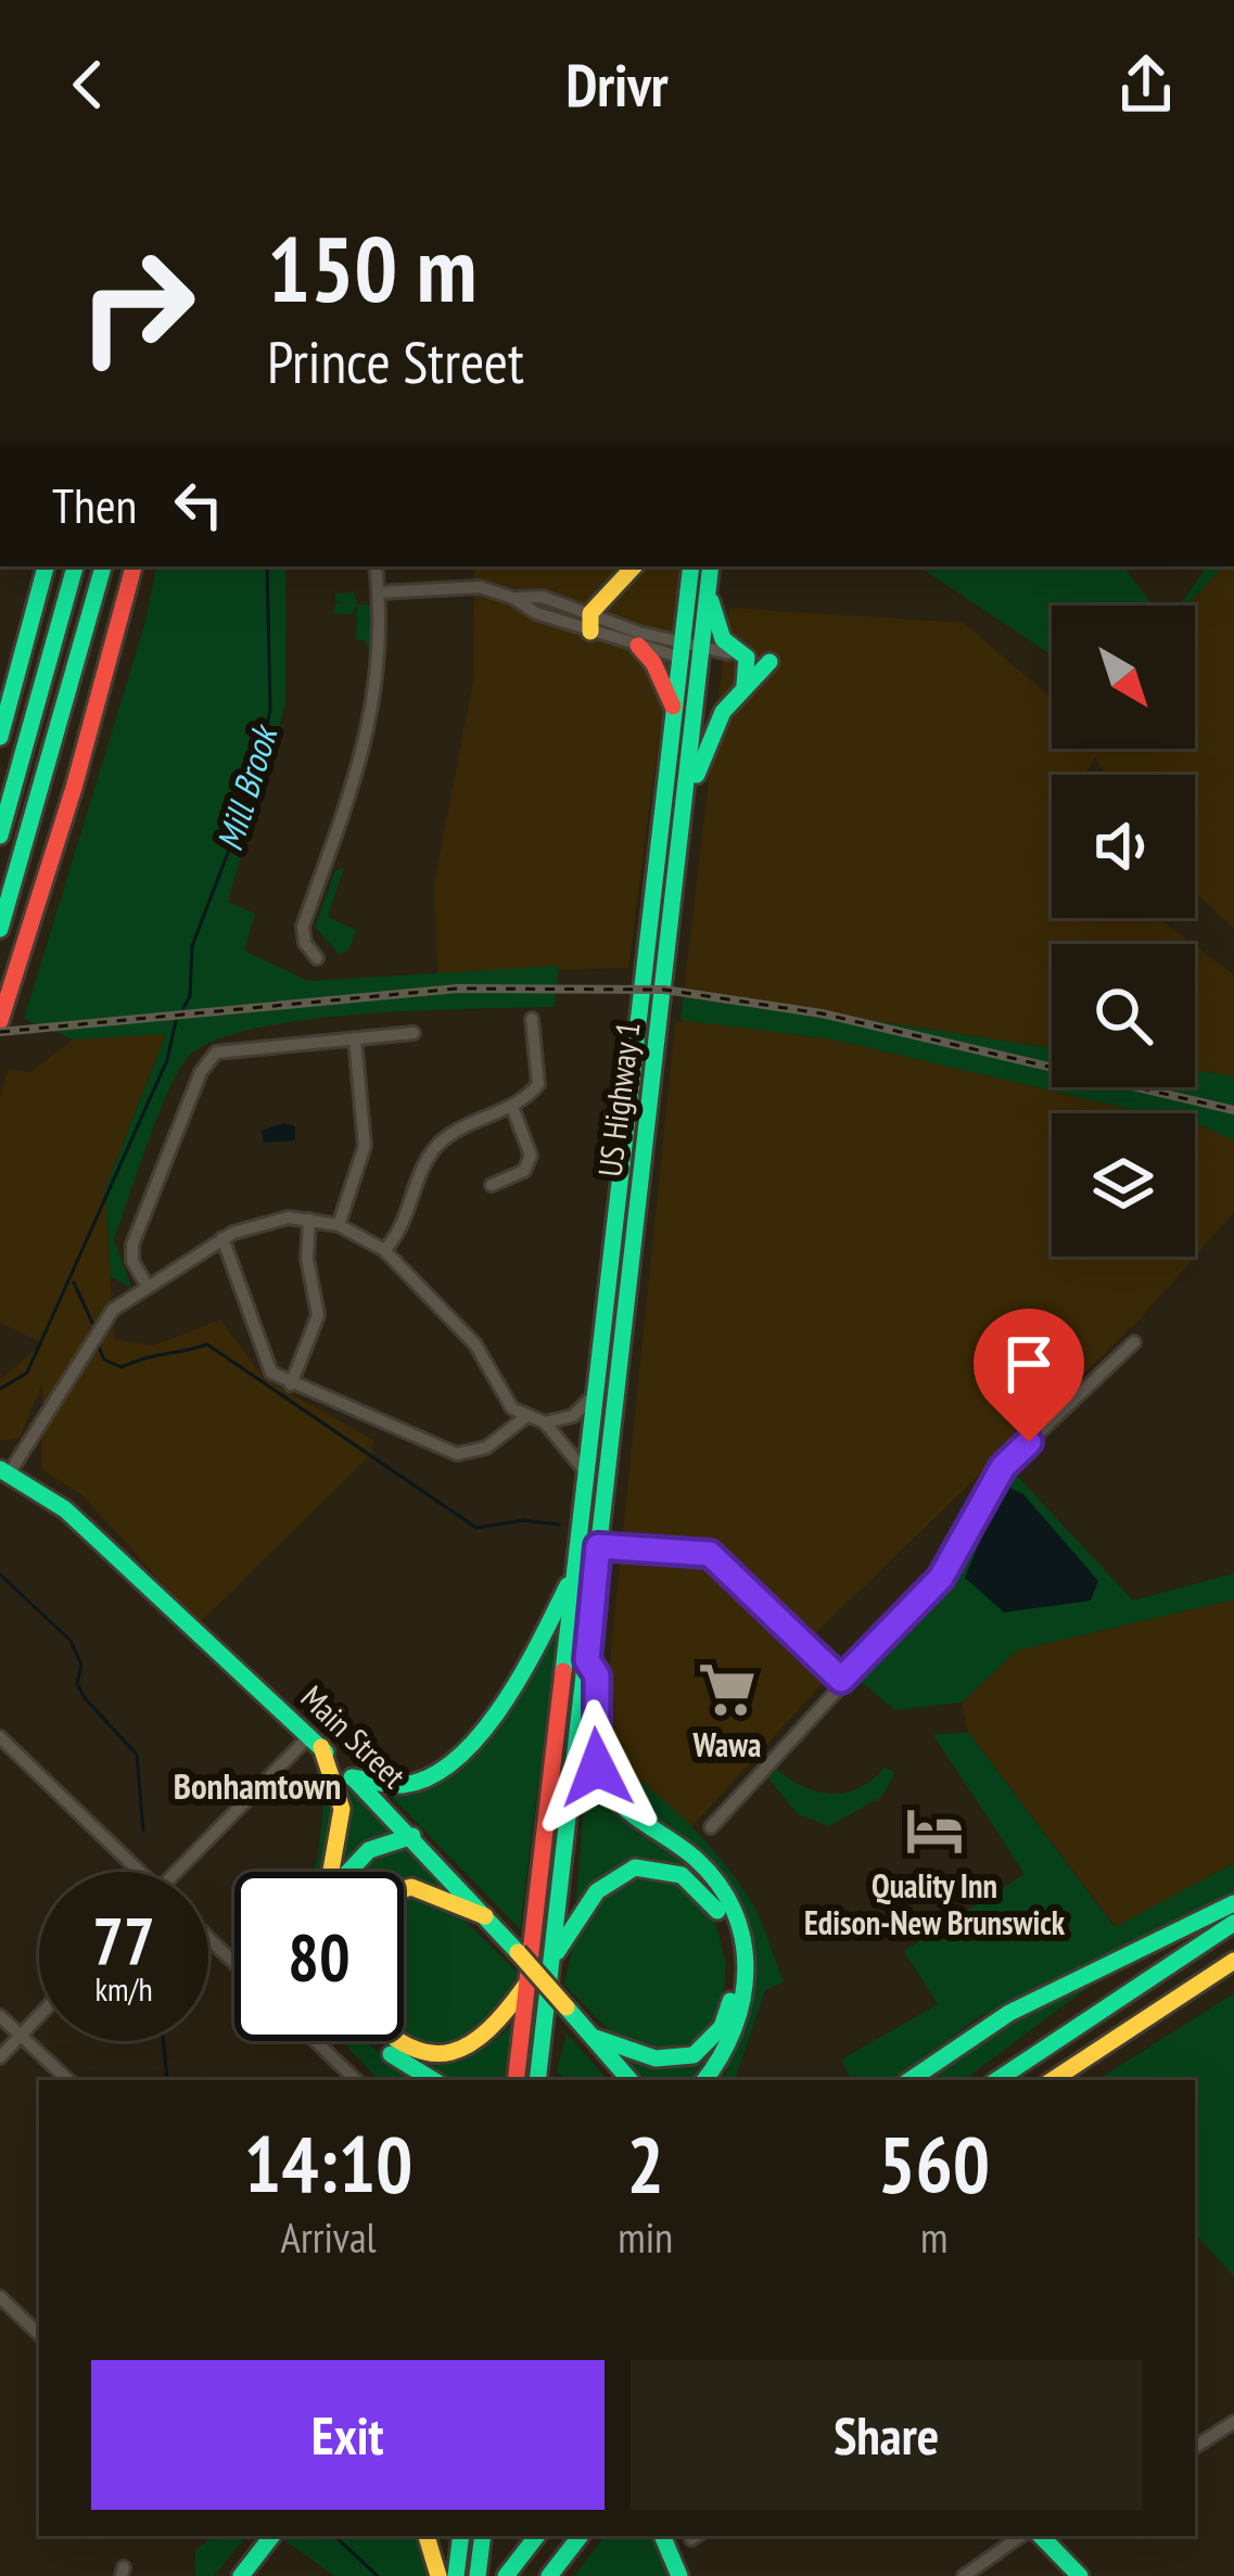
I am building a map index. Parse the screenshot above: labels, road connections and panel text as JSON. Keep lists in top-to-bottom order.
{
  "streets": {
    "main road": ["US Highway 1", "Main Street"]
  },
  "districts": ["Bonhamtown"],
  "water": ["Mill Brook"],
  "places": {
    "supermarket": ["Wawa"],
    "hotel": ["Quality Inn Edison-New Brunswick"]
  },
  "north": "bottom right",
  "page": {
    "header": "Drivr",
    "turn": ["150 m", "Prince Street"],
    "then": "Then",
    "speed": "77 km/h",
    "limit": "80",
    "eta": [
      "14:10",
      "Arrival",
      "2",
      "min",
      "560",
      "m"
    ],
    "buttons": ["Exit", "Share"]
  }
}
